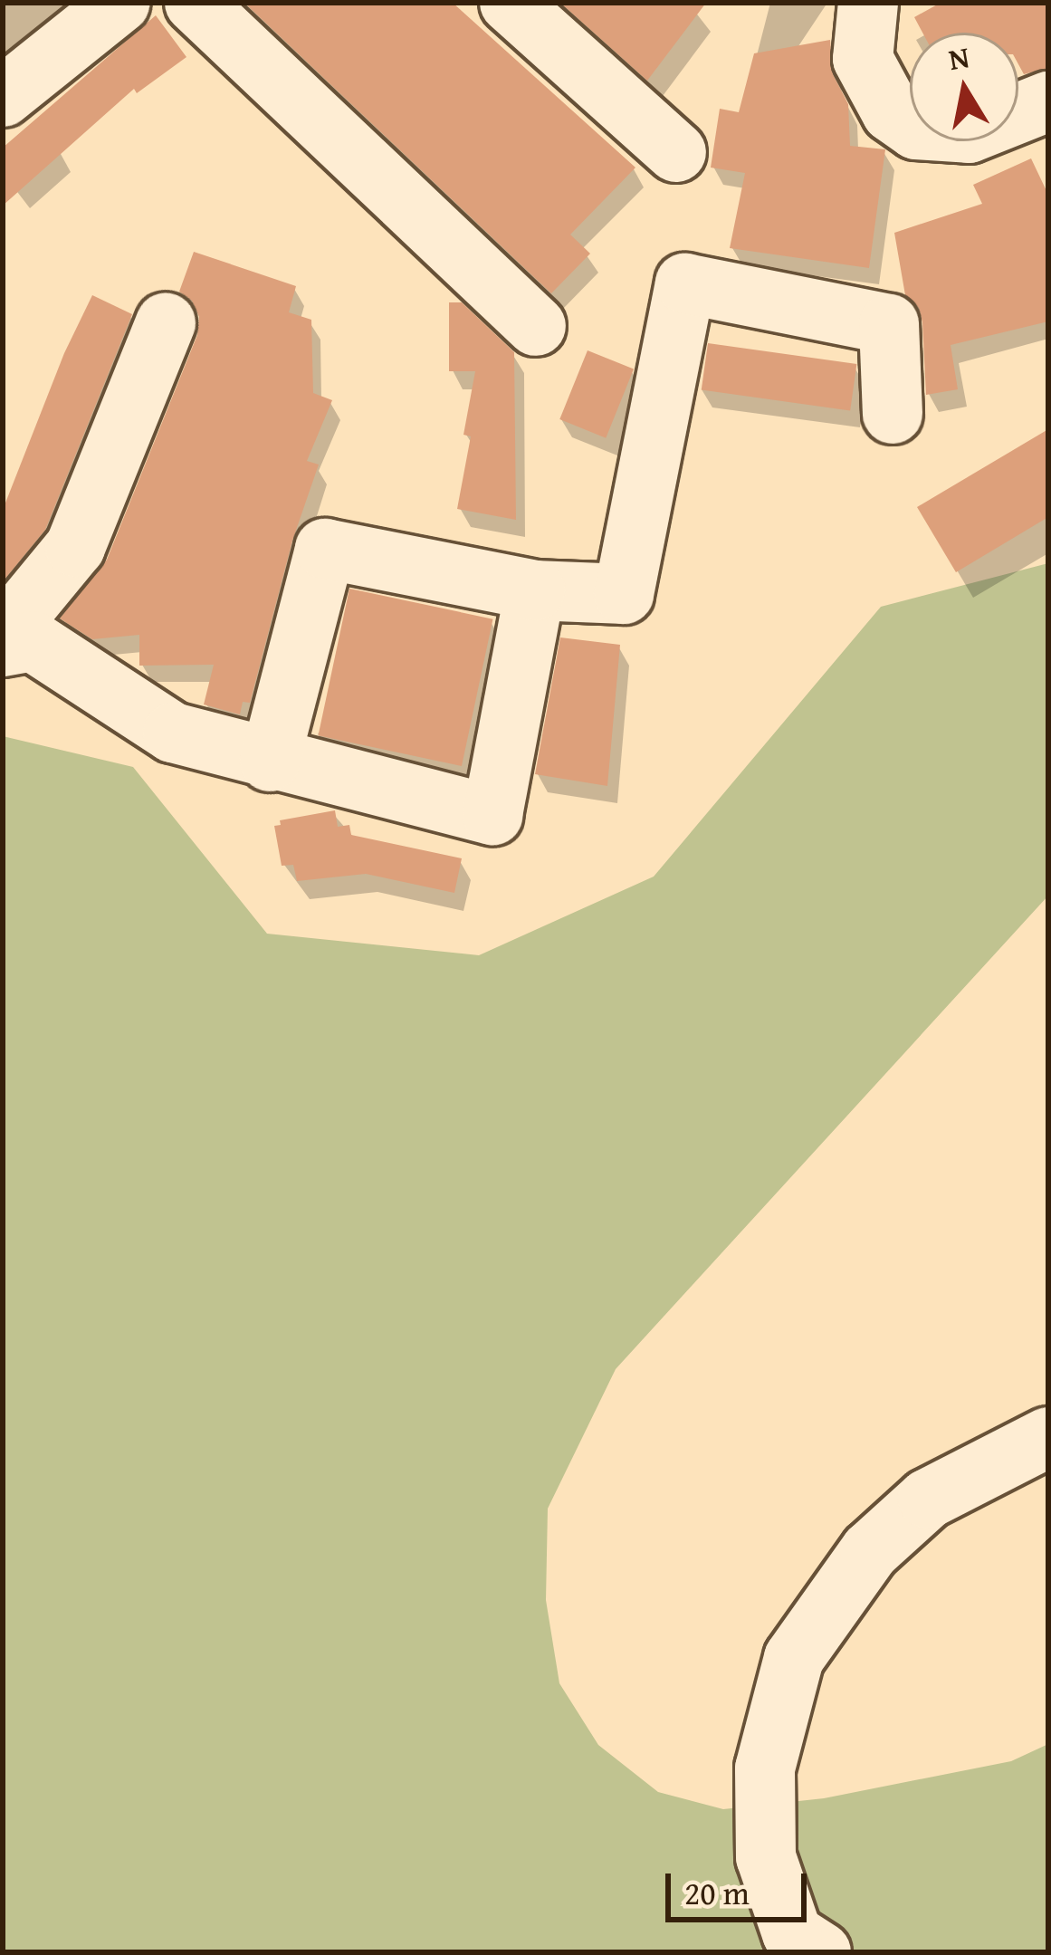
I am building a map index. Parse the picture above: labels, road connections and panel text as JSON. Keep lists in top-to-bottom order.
{
  "scale_bar": "20 m",
  "north": "top"
}
